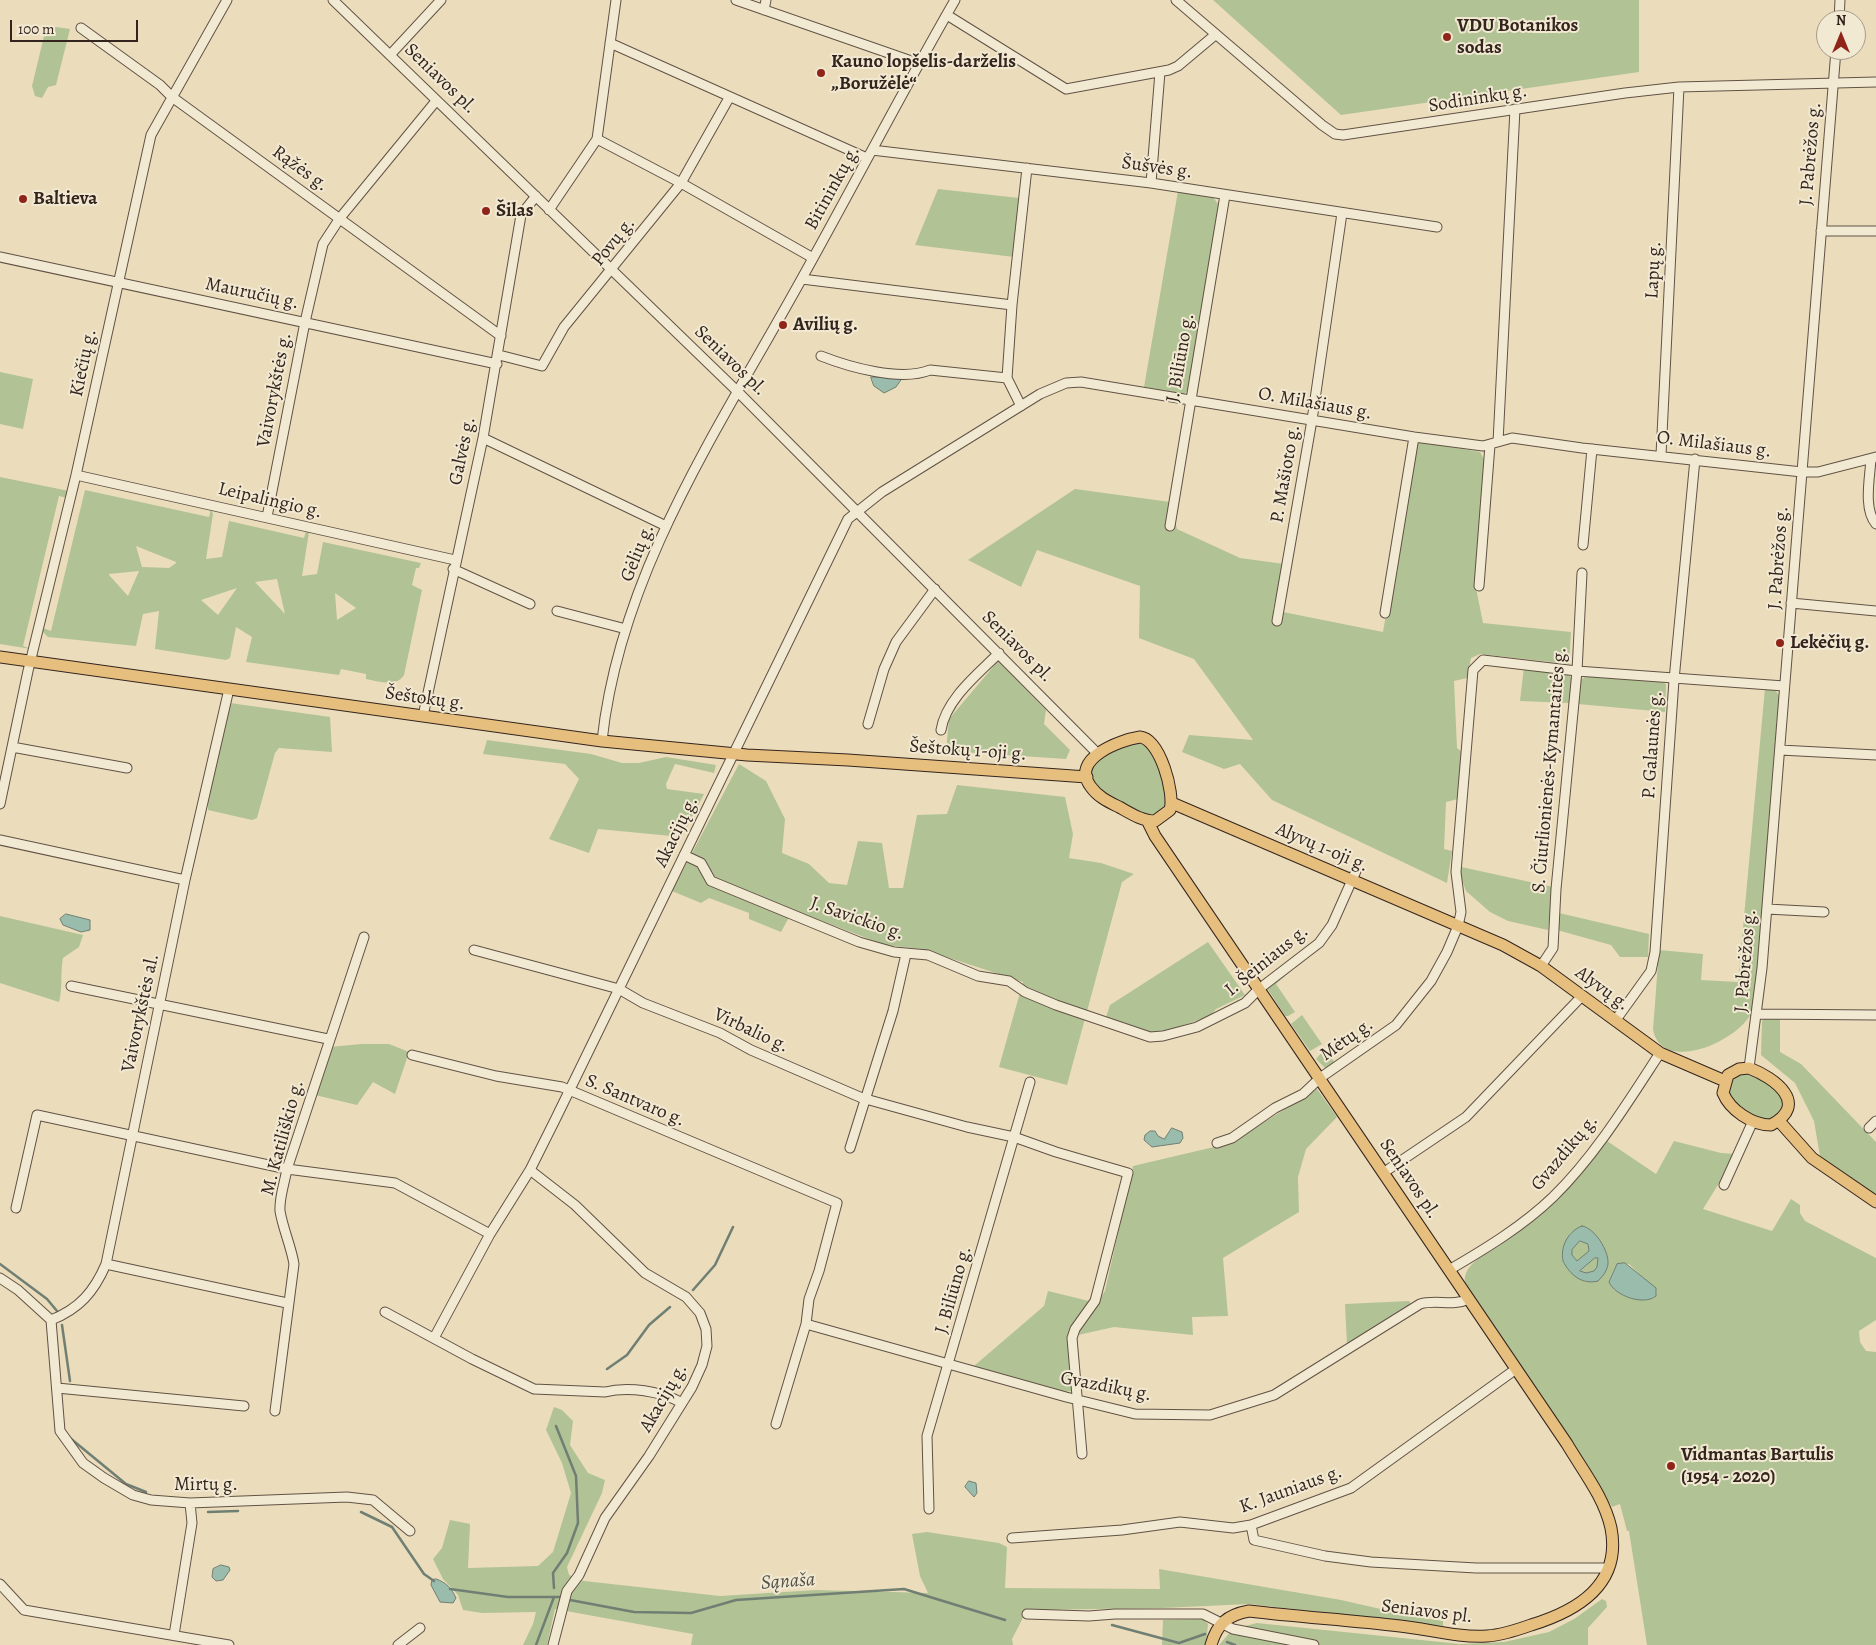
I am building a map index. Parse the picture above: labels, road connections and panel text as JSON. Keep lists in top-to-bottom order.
{
  "streets": {
    "main road": [
      "Seniavos pl.",
      "Šeštokų g.",
      "Šeštokų 1-oji g.",
      "Alyvų 1-oji g.",
      "Alyvų g."
    ],
    "street": [
      "Sodininkų g.",
      "J. Pabrėžos g.",
      "Šušvės g.",
      "Rąžės g.",
      "Bitininkų g.",
      "Povų g.",
      "Lapų g.",
      "Mauručių g.",
      "J. Biliūno g.",
      "Kiečių g.",
      "Vaivorykštės g.",
      "O. Milašiaus g.",
      "Galvės g.",
      "P. Mašioto g.",
      "Leipalingio g.",
      "Gėlių g.",
      "P. Galaunės g.",
      "S. Čiurlionienės-Kymantaitės g.",
      "Akacijų g.",
      "J. Savickio g.",
      "I. Šeiniaus g.",
      "Vaivorykštės al.",
      "Virbalio g.",
      "Mėtų g.",
      "S. Santvaro g.",
      "M. Katiliškio g.",
      "Gvazdikų g.",
      "Mirtų g.",
      "K. Jauniaus g."
    ]
  },
  "crossings": [
    ["Seniavos pl.", "Bitininkų g."],
    ["Seniavos pl.", "Povų g."],
    ["Seniavos pl.", "Vaivorykštės g."],
    ["Seniavos pl.", "O. Milašiaus g."],
    ["Seniavos pl.", "Galvės g."],
    ["Seniavos pl.", "Gėlių g."],
    ["Seniavos pl.", "Šeštokų 1-oji g."],
    ["Seniavos pl.", "Akacijų g."],
    ["Seniavos pl.", "Alyvų 1-oji g."],
    ["Seniavos pl.", "I. Šeiniaus g."],
    ["Seniavos pl.", "Mėtų g."],
    ["Seniavos pl.", "Gvazdikų g."],
    ["Seniavos pl.", "K. Jauniaus g."],
    ["Sodininkų g.", "J. Pabrėžos g."],
    ["Sodininkų g.", "Lapų g."],
    ["J. Pabrėžos g.", "O. Milašiaus g."],
    ["J. Pabrėžos g.", "Alyvų g."],
    ["Šušvės g.", "Bitininkų g."],
    ["Šušvės g.", "Povų g."],
    ["Šušvės g.", "J. Biliūno g."],
    ["Šušvės g.", "P. Mašioto g."],
    ["Rąžės g.", "Kiečių g."],
    ["Rąžės g.", "Vaivorykštės g."],
    ["Rąžės g.", "Galvės g."],
    ["Bitininkų g.", "Gėlių g."],
    ["Povų g.", "Galvės g."],
    ["Lapų g.", "O. Milašiaus g."],
    ["Mauručių g.", "Kiečių g."],
    ["Mauručių g.", "Vaivorykštės g."],
    ["Mauručių g.", "Galvės g."],
    ["J. Biliūno g.", "O. Milašiaus g."],
    ["J. Biliūno g.", "Virbalio g."],
    ["J. Biliūno g.", "Gvazdikų g."],
    ["Kiečių g.", "Leipalingio g."],
    ["Kiečių g.", "Šeštokų g."],
    ["Vaivorykštės g.", "Leipalingio g."],
    ["O. Milašiaus g.", "P. Mašioto g."],
    ["O. Milašiaus g.", "P. Galaunės g."],
    ["O. Milašiaus g.", "Akacijų g."],
    ["Galvės g.", "Leipalingio g."],
    ["Galvės g.", "Šeštokų g."],
    ["Gėlių g.", "Šeštokų g."],
    ["Šeštokų g.", "Šeštokų 1-oji g."],
    ["Šeštokų g.", "Akacijų g."],
    ["Šeštokų g.", "Vaivorykštės al."],
    ["P. Galaunės g.", "Alyvų g."],
    ["Šeštokų 1-oji g.", "Alyvų 1-oji g."],
    ["S. Čiurlionienės-Kymantaitės g.", "Alyvų g."],
    ["S. Čiurlionienės-Kymantaitės g.", "Mėtų g."],
    ["Akacijų g.", "J. Savickio g."],
    ["Akacijų g.", "Virbalio g."],
    ["Akacijų g.", "S. Santvaro g."],
    ["Alyvų 1-oji g.", "I. Šeiniaus g."],
    ["Alyvų 1-oji g.", "Alyvų g."],
    ["Alyvų 1-oji g.", "Mėtų g."],
    ["J. Savickio g.", "I. Šeiniaus g."],
    ["Alyvų g.", "Mėtų g."],
    ["Alyvų g.", "Gvazdikų g."],
    ["Vaivorykštės al.", "Mirtų g."],
    ["S. Santvaro g.", "Gvazdikų g."]
  ],
  "water": ["Sąnaša"],
  "places": [
    "VDU Botanikos sodas",
    "Kauno lopšelis-darželis „Boružėlė“",
    "Baltieva",
    "Šilas",
    "Avilių g.",
    "Lekėčių g.",
    "Vidmantas Bartulis (1954 - 2020)"
  ],
  "scale_bar": "100 m",
  "north": "top"
}
